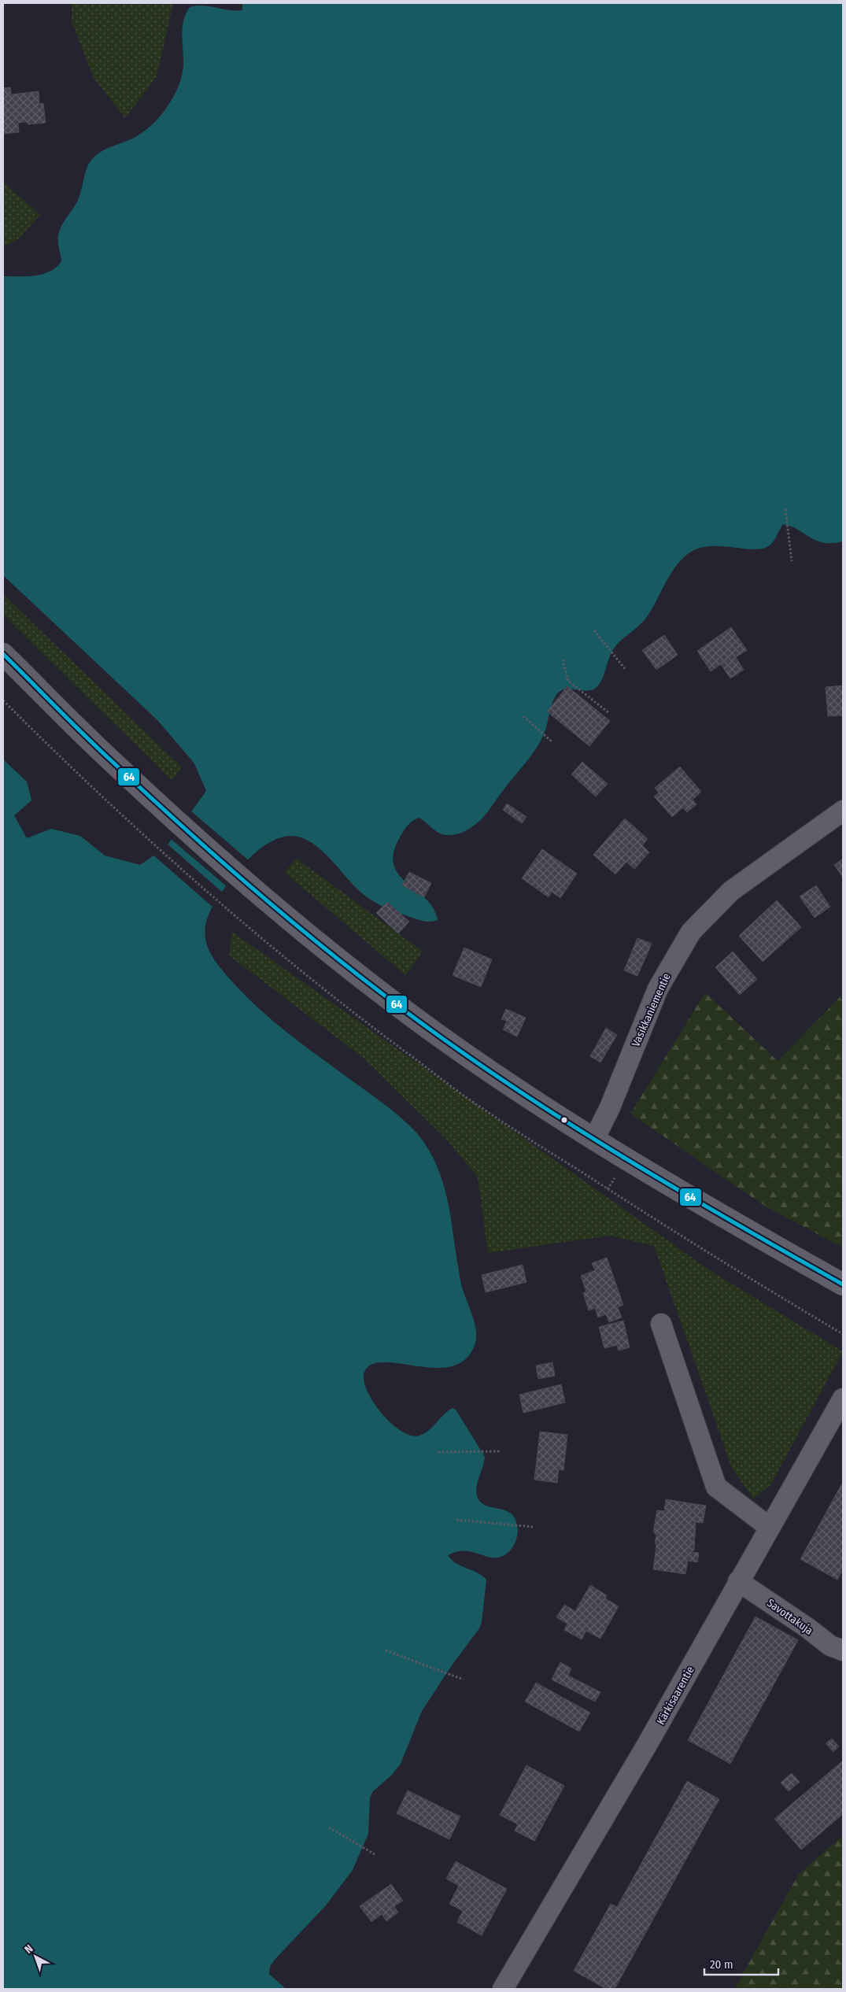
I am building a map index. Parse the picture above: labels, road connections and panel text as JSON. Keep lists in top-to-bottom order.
{
  "streets": {
    "street": ["Vasikkaniementie", "Savottakuja", "Kärkisaarentie"]
  },
  "crossings": [
    ["Savottakuja", "Kärkisaarentie"]
  ],
  "lines": ["transit line 64"],
  "scale_bar": "20 m",
  "north": "top left"
}
